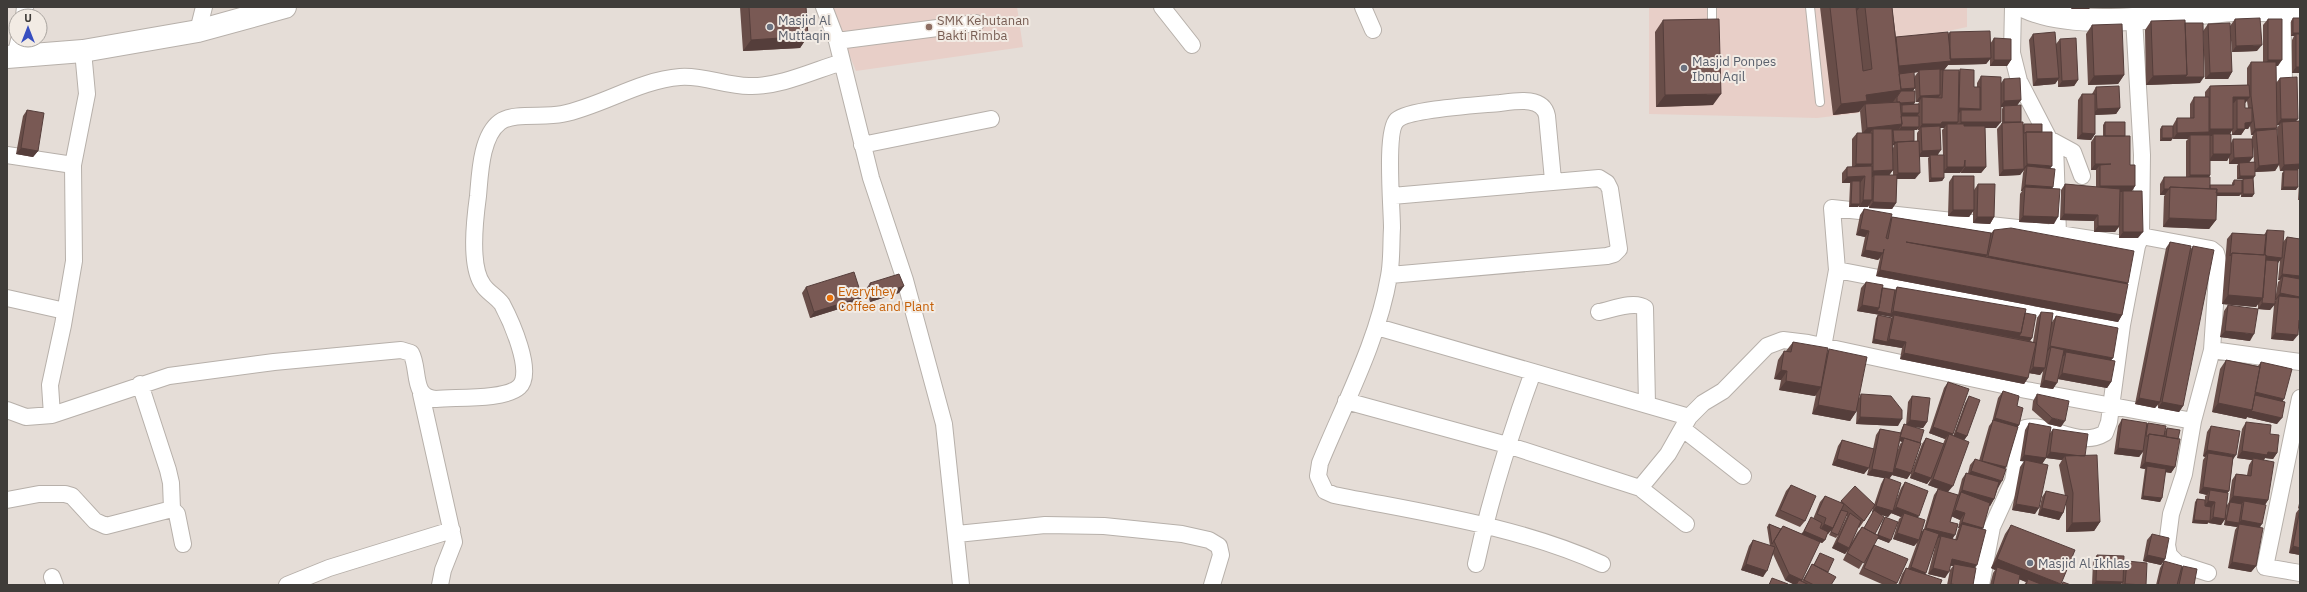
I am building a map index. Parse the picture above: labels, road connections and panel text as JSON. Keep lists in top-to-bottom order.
{
  "places": [
    "Masjid Al Muttaqin",
    "SMK Kehutanan Bakti Rimba",
    "Masjid Ponpes Ibnu Aqil",
    "Everythey Coffee and Plant",
    "Masjid Al Ikhlas"
  ],
  "north": "top"
}
